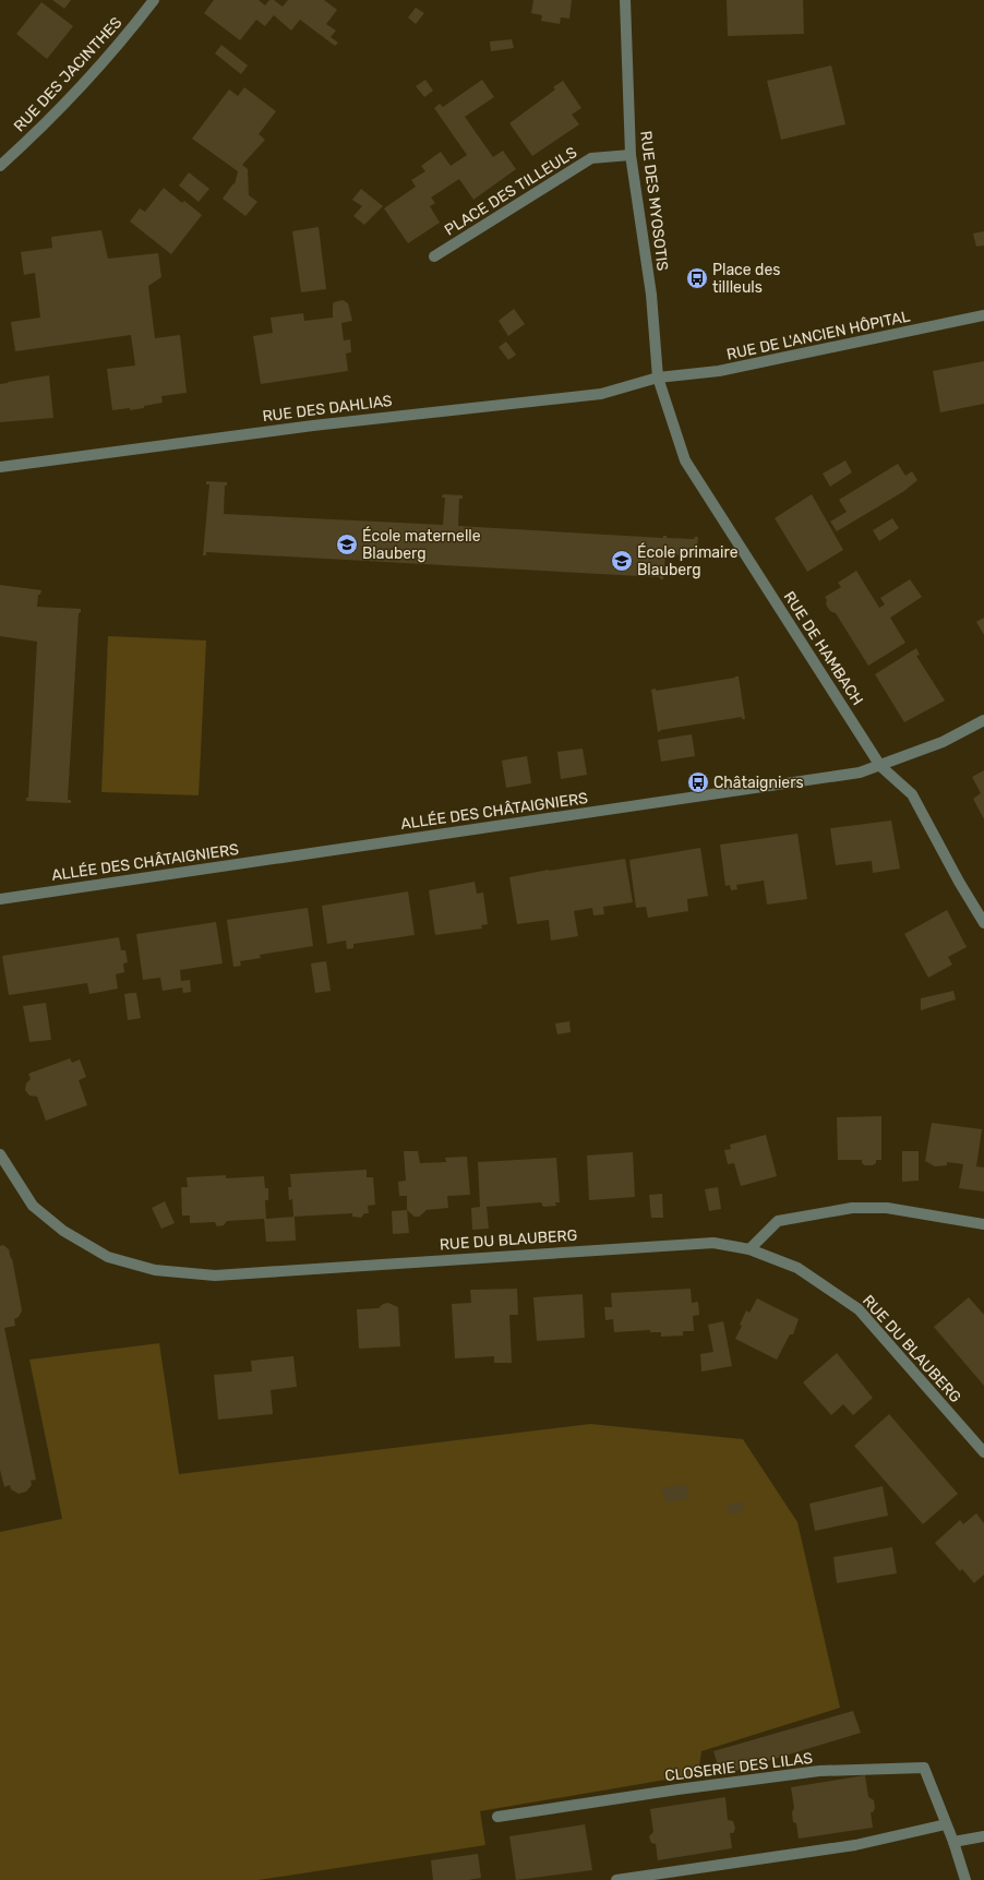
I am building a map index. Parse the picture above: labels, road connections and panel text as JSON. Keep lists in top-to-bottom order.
{
  "streets": {
    "street": [
      "RUE DES JACINTHES",
      "PLACE DES TILLEULS",
      "RUE DES MYOSOTIS",
      "RUE DE L'ANCIEN HÔPITAL",
      "RUE DES DAHLIAS",
      "RUE DE HAMBACH",
      "ALLÉE DES CHÂTAIGNIERS",
      "RUE DU BLAUBERG",
      "CLOSERIE DES LILAS"
    ]
  },
  "crossings": [
    ["PLACE DES TILLEULS", "RUE DES MYOSOTIS"],
    ["RUE DES MYOSOTIS", "RUE DE L'ANCIEN HÔPITAL"],
    ["RUE DES MYOSOTIS", "RUE DES DAHLIAS"],
    ["RUE DES MYOSOTIS", "RUE DE HAMBACH"],
    ["RUE DE L'ANCIEN HÔPITAL", "RUE DES DAHLIAS"],
    ["RUE DE L'ANCIEN HÔPITAL", "RUE DE HAMBACH"],
    ["RUE DES DAHLIAS", "RUE DE HAMBACH"],
    ["RUE DE HAMBACH", "ALLÉE DES CHÂTAIGNIERS"]
  ],
  "places": {
    "bus stop": ["Place des tillleuls", "Châtaigniers"],
    "school or university": ["École maternelle Blauberg", "École primaire Blauberg"]
  }
}
